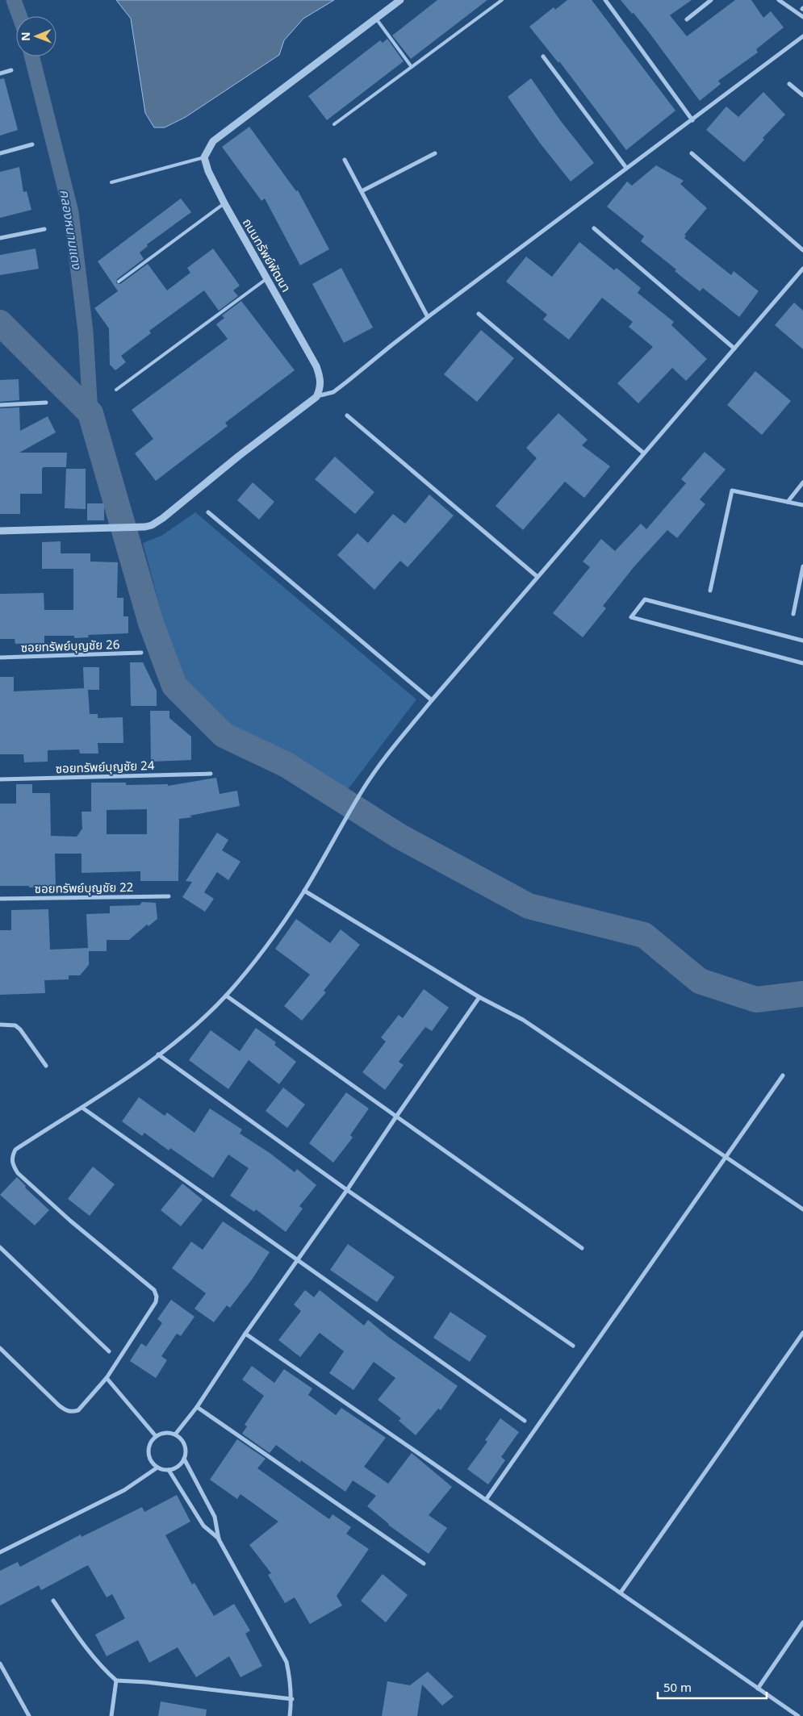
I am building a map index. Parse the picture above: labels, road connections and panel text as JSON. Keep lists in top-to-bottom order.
{
  "streets": {
    "street": [
      "ถนนทรัพย์พัฒนา",
      "ซอยทรัพย์บุญชัย 26",
      "ซอยทรัพย์บุญชัย 24",
      "ซอยทรัพย์บุญชัย 22"
    ]
  },
  "water": ["คลองหนามแดง"],
  "scale_bar": "50 m",
  "north": "left"
}
